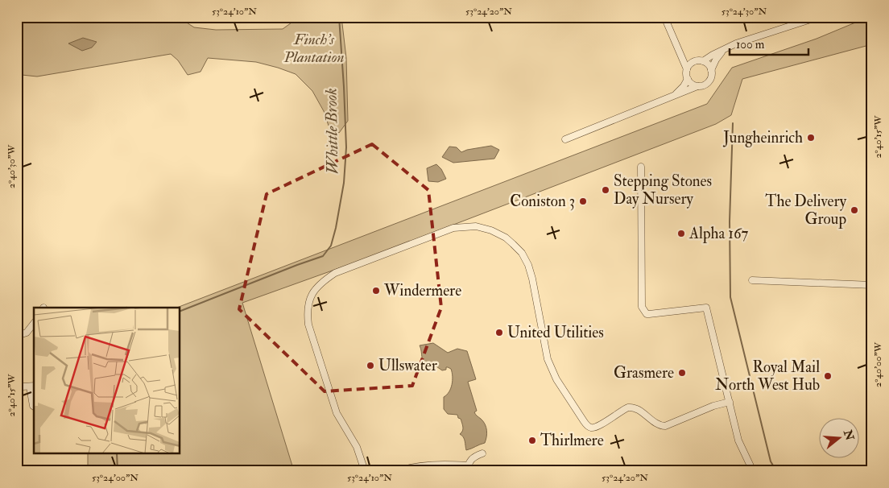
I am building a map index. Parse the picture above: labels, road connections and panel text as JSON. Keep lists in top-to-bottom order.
{
  "water": ["Whittle Brook"],
  "parks": ["Finch's Plantation"],
  "places": [
    "Jungheinrich",
    "Stepping Stones Day Nursery",
    "Coniston 3",
    "The Delivery Group",
    "Alpha 167",
    "Windermere",
    "United Utilities",
    "Ullswater",
    "Grasmere",
    "Royal Mail North West Hub",
    "Thirlmere"
  ],
  "scale_bar": "100 m",
  "north": "right",
  "coordinates": [
    "53°24'10\"N",
    "53°24'20\"N",
    "53°24'30\"N",
    "2°40'15\"W",
    "2°40'30\"W",
    "2°40'00\"W",
    "53°24'00\"N"
  ]
}
